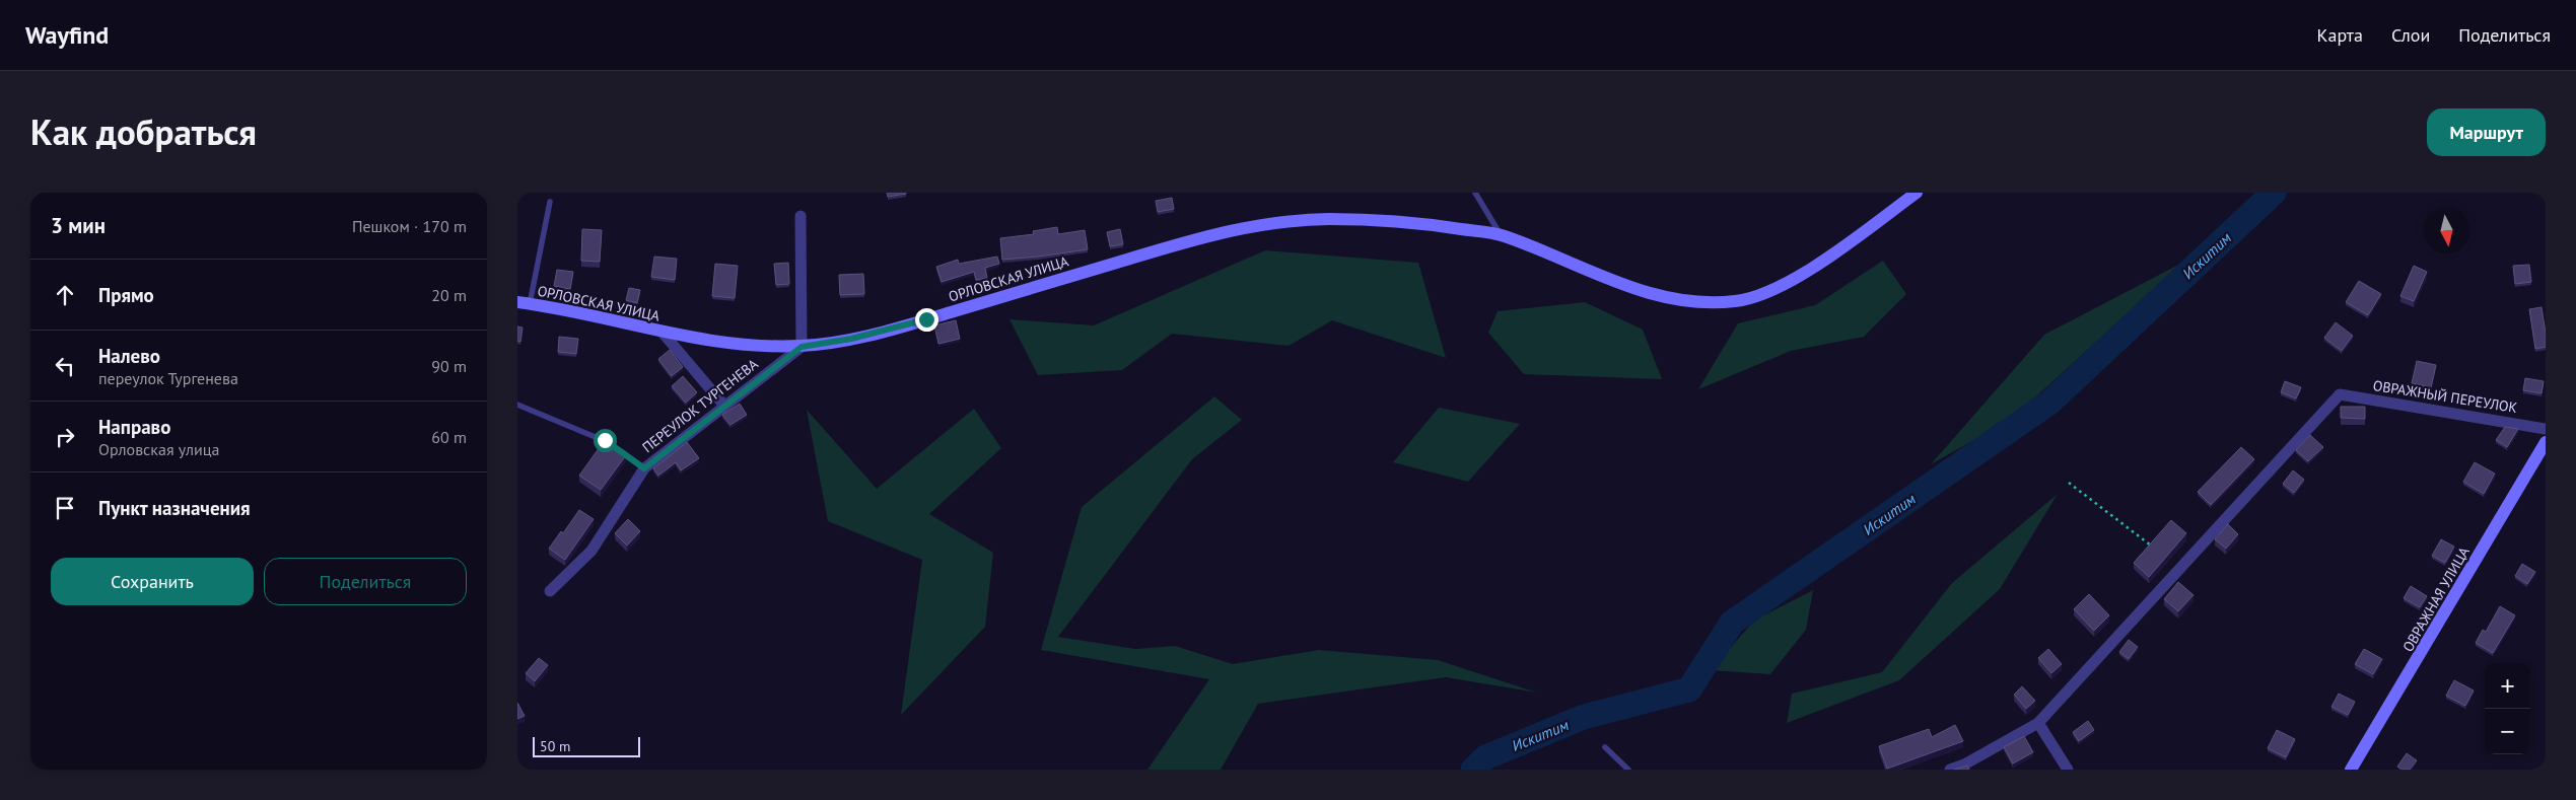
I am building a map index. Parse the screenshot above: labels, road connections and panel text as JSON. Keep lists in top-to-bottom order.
{
  "streets": {
    "main road": ["ОРЛОВСКАЯ УЛИЦА", "ОВРАЖНАЯ УЛИЦА"],
    "street": ["ОВРАЖНЫЙ ПЕРЕУЛОК", "ПЕРЕУЛОК ТУРГЕНЕВА"]
  },
  "crossings": [
    ["ОРЛОВСКАЯ УЛИЦА", "ПЕРЕУЛОК ТУРГЕНЕВА"]
  ],
  "water": ["Искитим"],
  "scale_bar": "50 m",
  "north": "bottom",
  "page": {
    "header": "Wayfind",
    "nav": ["Карта", "Слои", "Поделиться"],
    "title": "Как добраться",
    "buttons": [
      "Маршрут",
      ["Сохранить", "Поделиться"]
    ],
    "heading": ["3 мин", "Пешком · 170 m"],
    "list": [
      ["Прямо", "20 m"],
      ["Налево", "переулок Тургенева", "90 m"],
      ["Направо", "Орловская улица", "60 m"],
      "Пункт назначения"
    ],
    "map_buttons": ["+", "−"],
    "scale": "50 m"
  }
}
